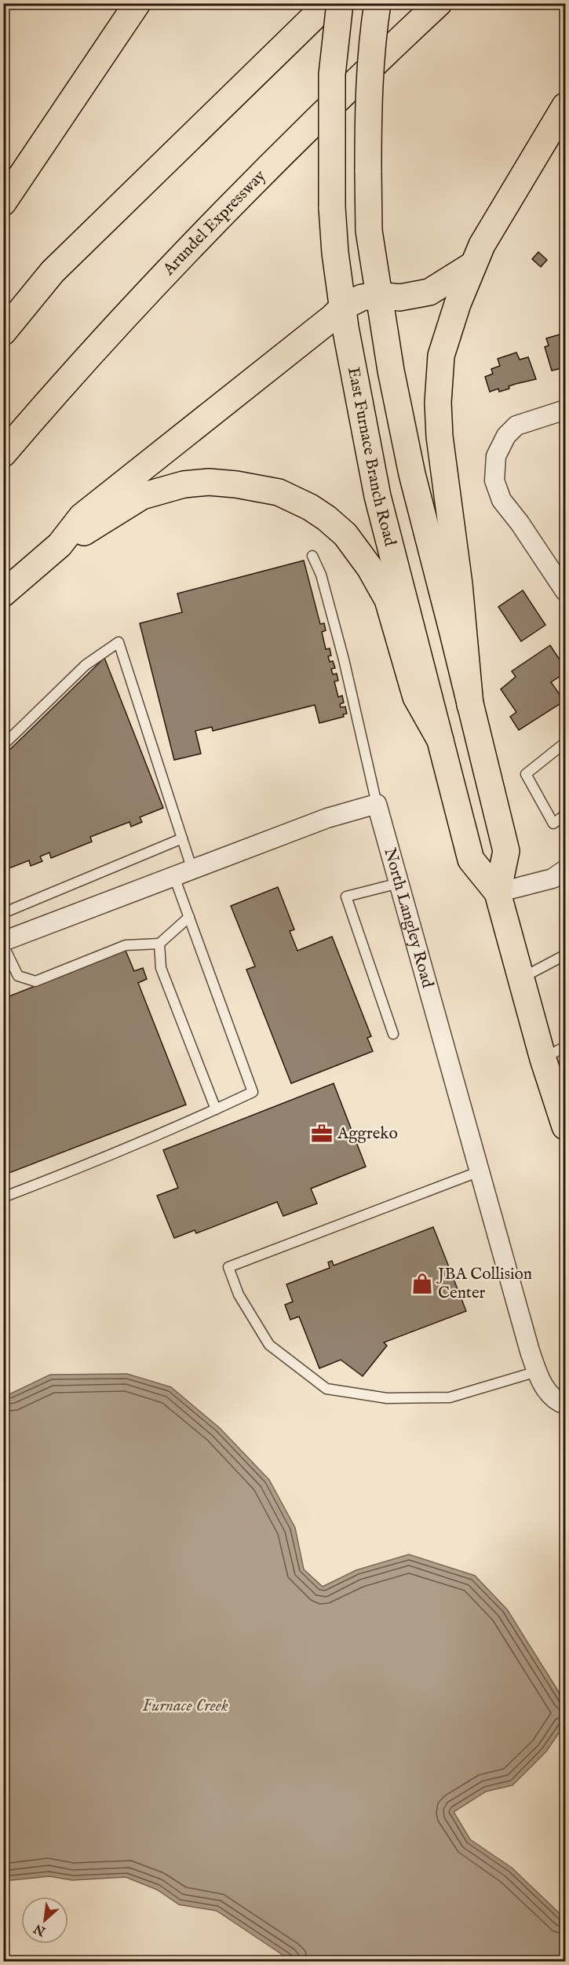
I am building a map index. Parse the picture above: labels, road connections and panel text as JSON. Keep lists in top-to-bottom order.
{
  "streets": {
    "main road": ["Arundel Expressway", "East Furnace Branch Road"],
    "street": ["North Langley Road"]
  },
  "water": ["Furnace Creek"],
  "places": {
    "office": ["Aggreko"],
    "shop": ["JBA Collision Center"]
  },
  "north": "bottom left"
}
